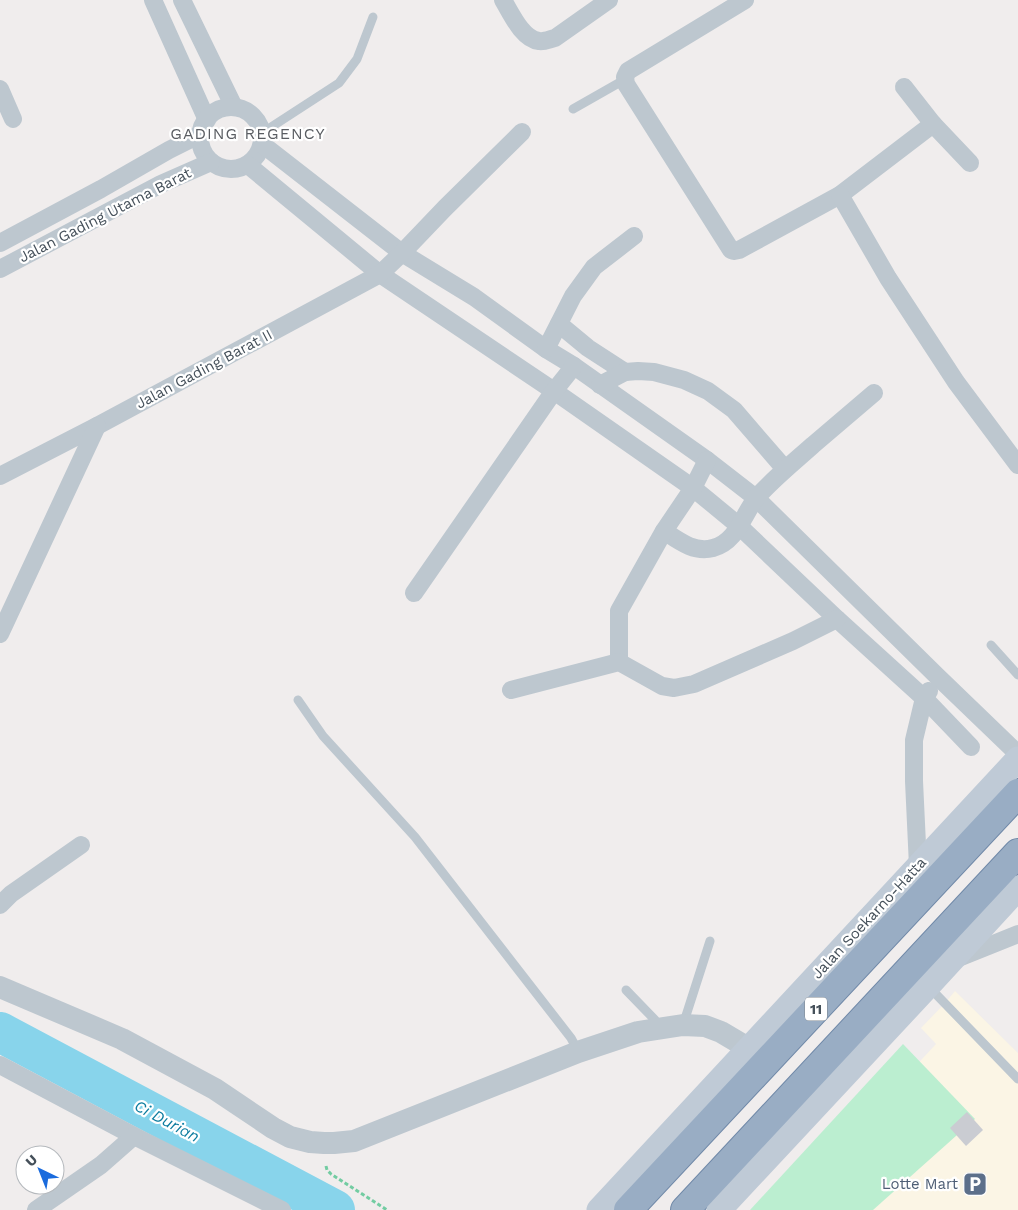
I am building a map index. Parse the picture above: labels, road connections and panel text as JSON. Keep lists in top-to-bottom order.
{
  "streets": {
    "highway": ["Jalan Soekarno-Hatta", "11"],
    "street": ["Jalan Gading Utama Barat", "Jalan Gading Barat II"]
  },
  "districts": ["GADING REGENCY"],
  "water": ["Ci Durian"],
  "places": {
    "parking": ["Lotte Mart"]
  },
  "north": "top left"
}
